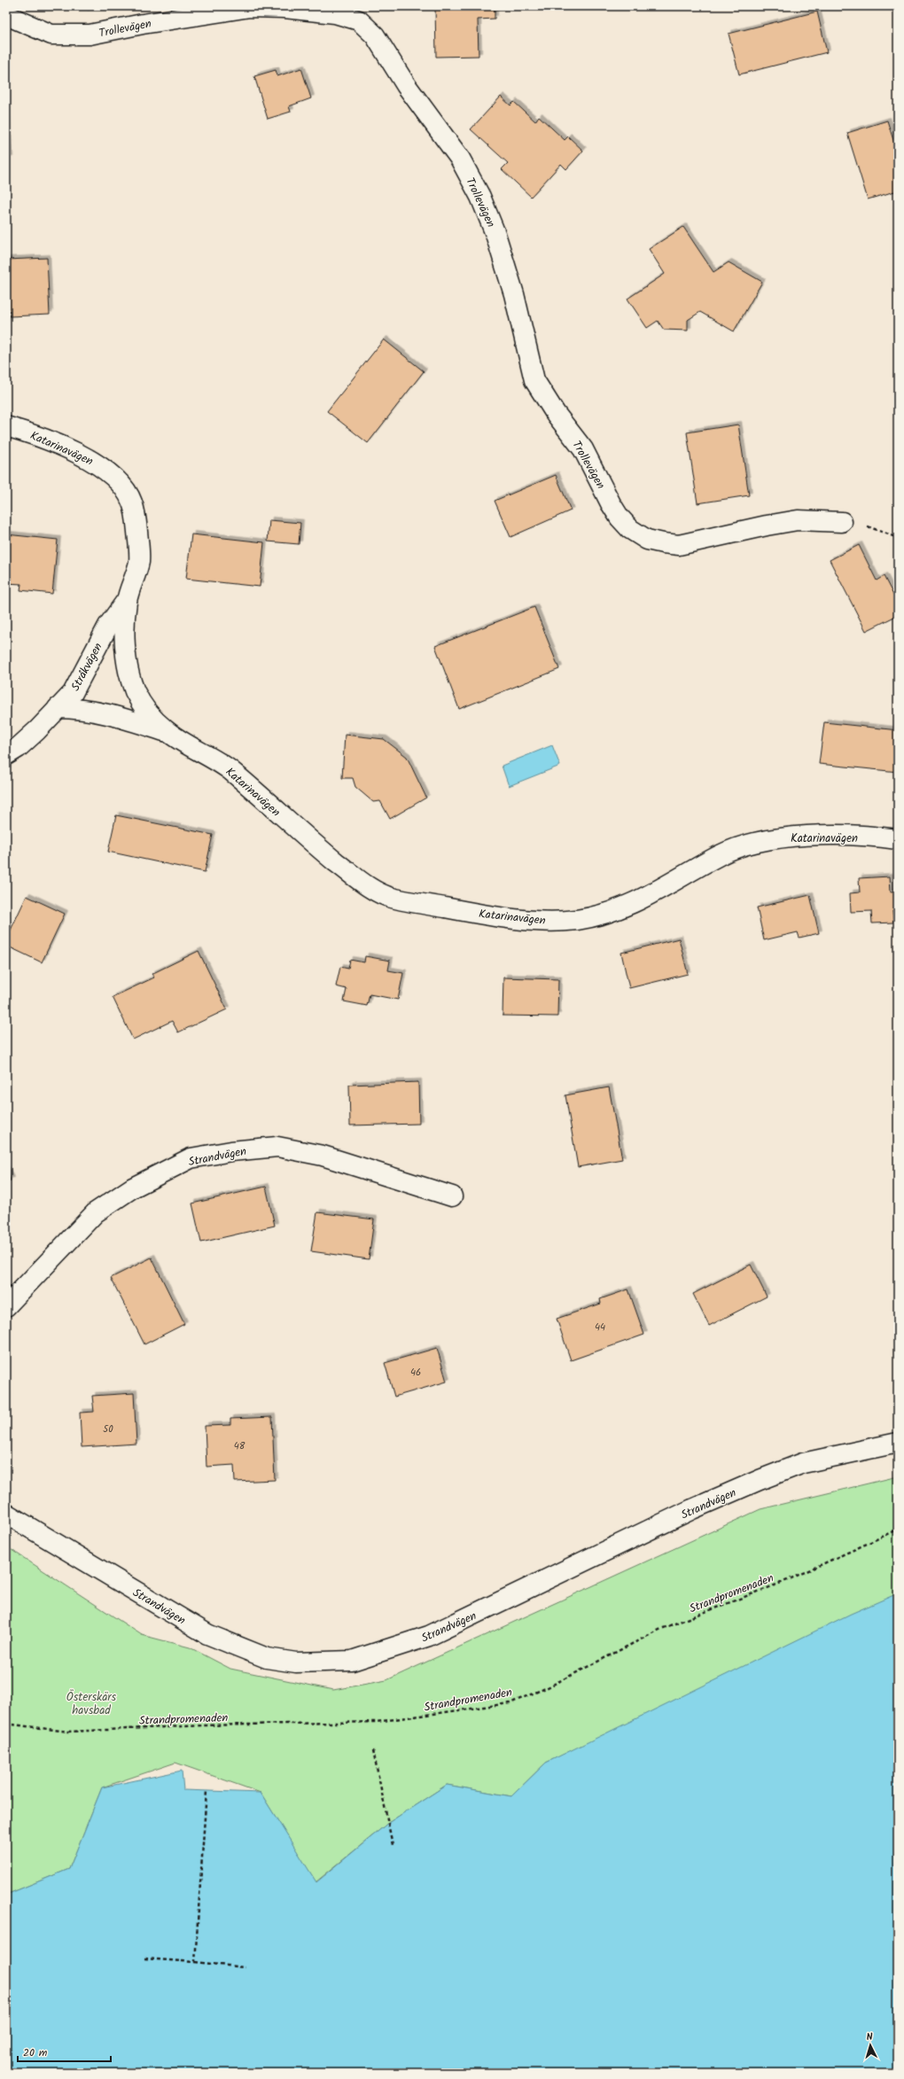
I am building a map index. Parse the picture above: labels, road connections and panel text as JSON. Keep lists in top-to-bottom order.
{
  "streets": {
    "street": [
      "Trollevägen",
      "Katarinavägen",
      "Stråkvägen",
      "Strandvägen"
    ],
    "path": ["Strandpromenaden"]
  },
  "crossings": [
    ["Katarinavägen", "Stråkvägen"]
  ],
  "parks": ["Österskärs havsbad"],
  "house_numbers": [
    "44",
    "46",
    "50",
    "48"
  ],
  "scale_bar": "20 m",
  "north": "top"
}
